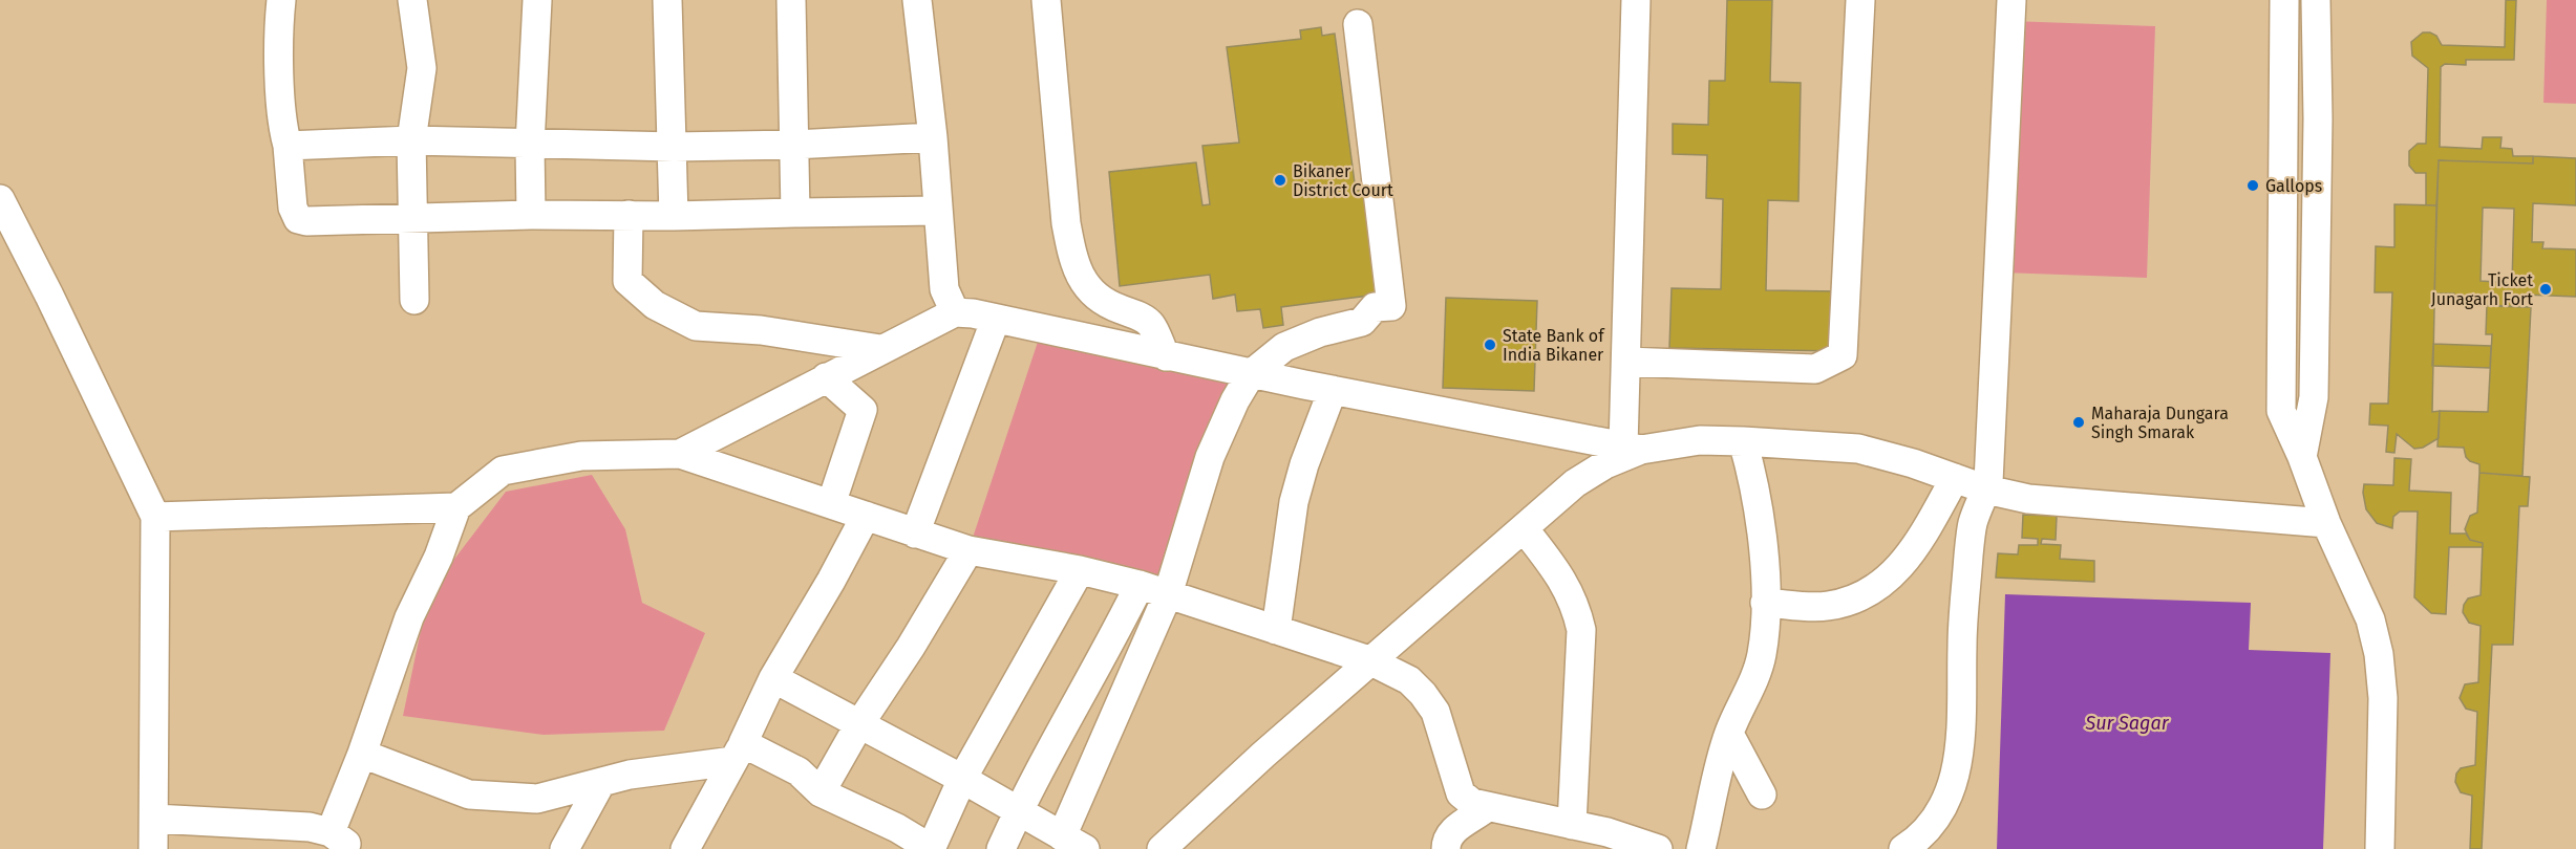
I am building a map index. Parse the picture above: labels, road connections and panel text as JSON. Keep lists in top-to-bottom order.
{
  "water": ["Sur Sagar"],
  "places": [
    "Bikaner District Court",
    "Gallops",
    "Ticket Junagarh Fort",
    "State Bank of India Bikaner",
    "Maharaja Dungara Singh Smarak"
  ]
}
